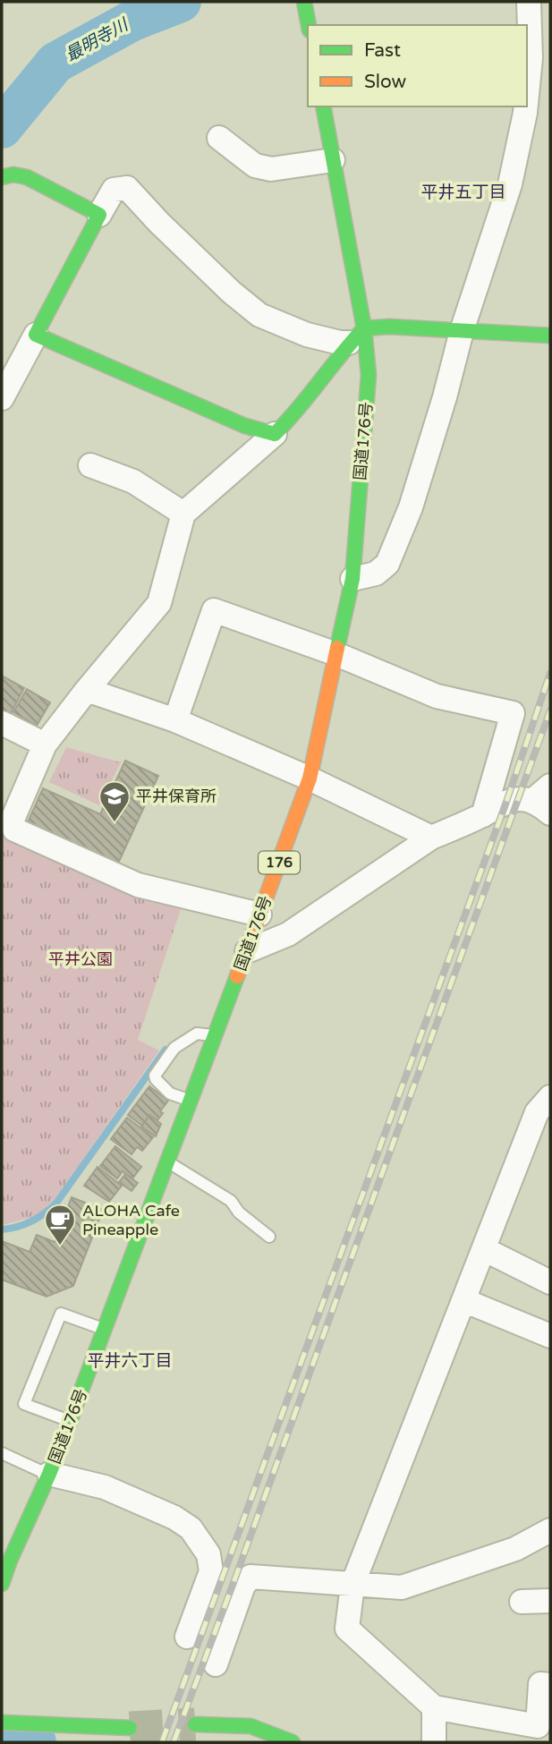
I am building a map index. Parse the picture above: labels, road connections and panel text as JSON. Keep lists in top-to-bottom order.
{
  "streets": {
    "main road": ["国道176号", "176"]
  },
  "districts": ["平井五丁目", "平井六丁目"],
  "water": ["最明寺川"],
  "parks": ["平井公園"],
  "places": {
    "school or university": ["平井保育所"],
    "cafe": ["ALOHA Cafe Pineapple"]
  },
  "legend": ["Fast", "Slow"]
}
